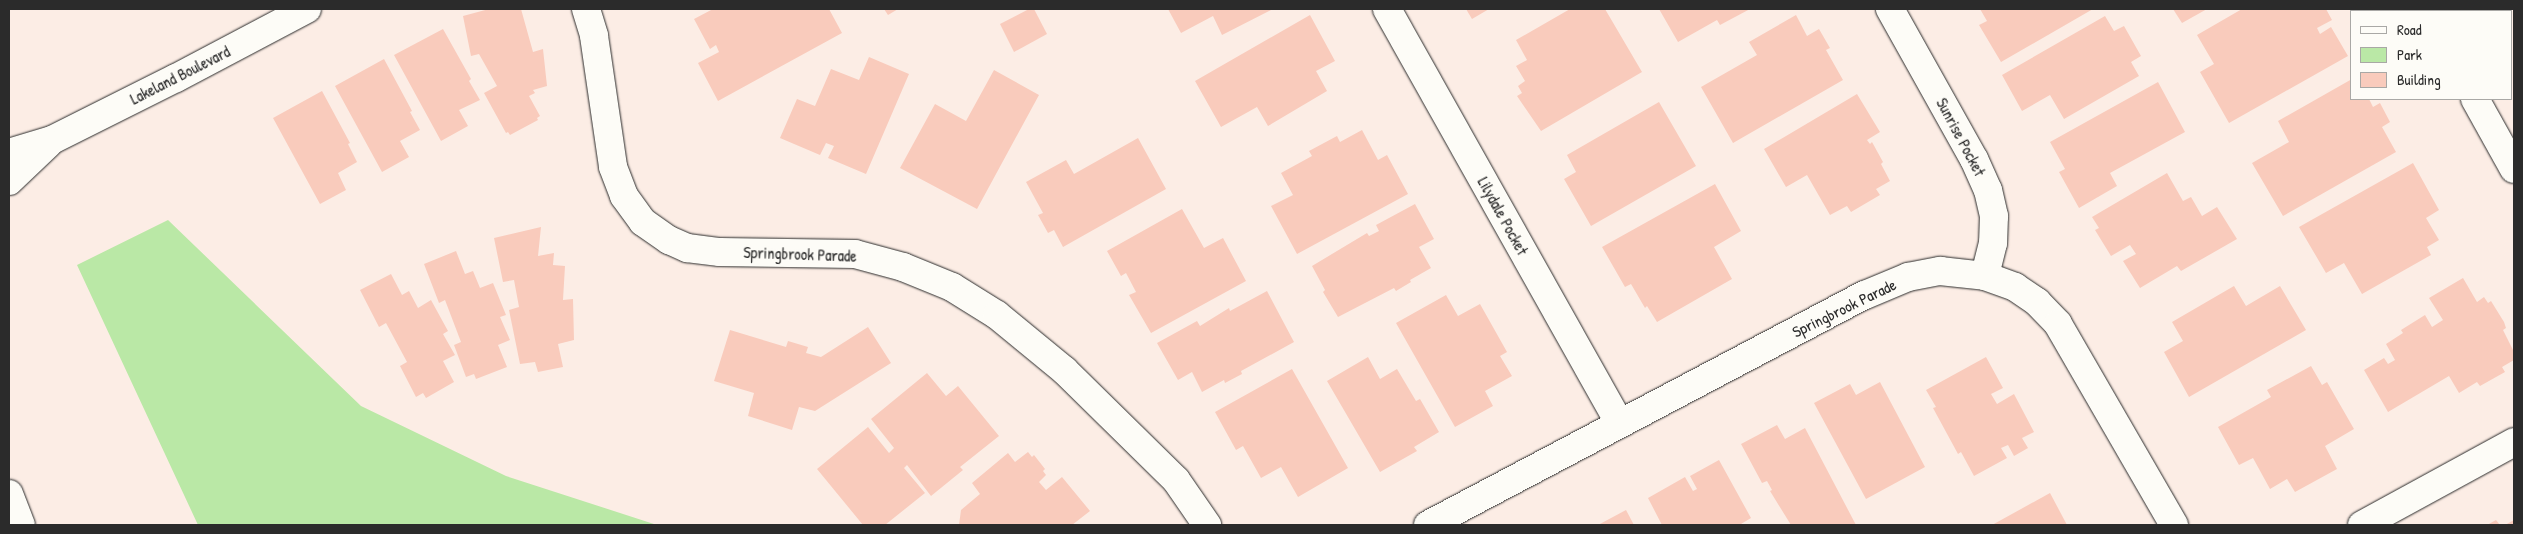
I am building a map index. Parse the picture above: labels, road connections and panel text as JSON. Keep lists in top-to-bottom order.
{
  "streets": {
    "street": [
      "Lakeland Boulevard",
      "Sunrise Pocket",
      "Lilydale Pocket",
      "Springbrook Parade"
    ]
  },
  "crossings": [
    ["Sunrise Pocket", "Springbrook Parade"],
    ["Lilydale Pocket", "Springbrook Parade"]
  ],
  "legend": ["Road", "Park", "Building"]
}
